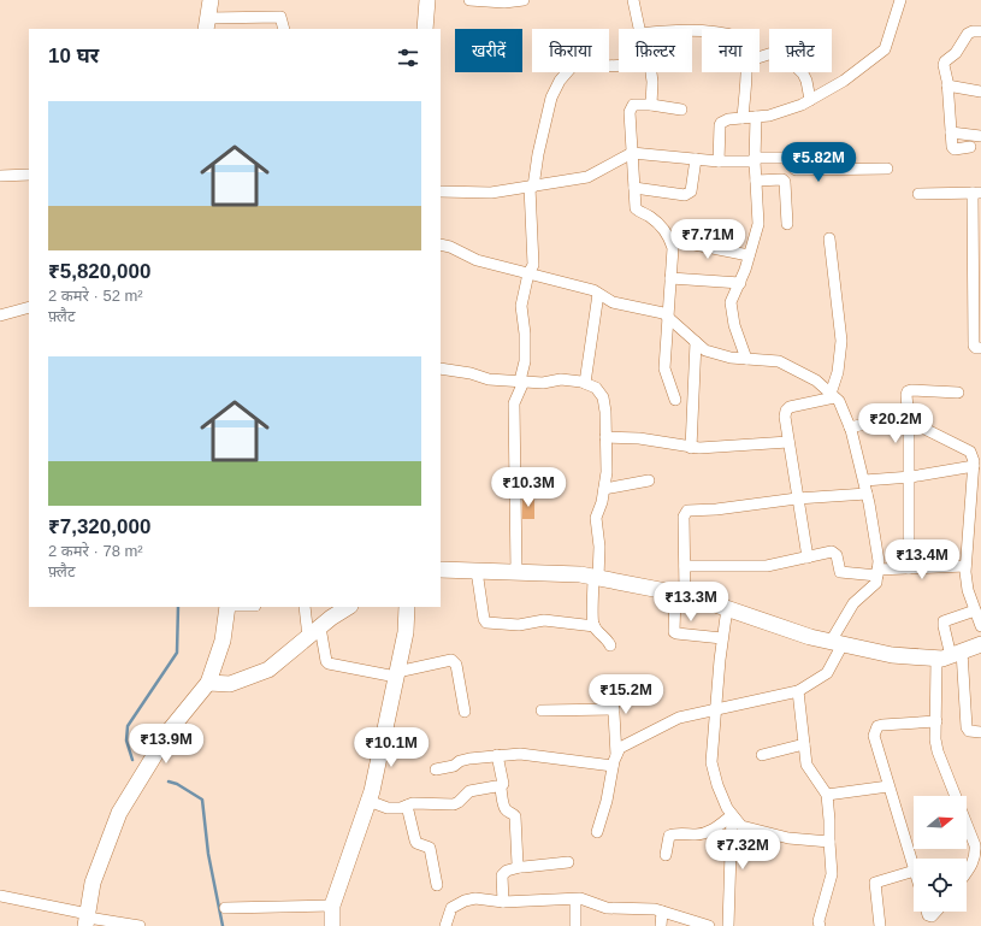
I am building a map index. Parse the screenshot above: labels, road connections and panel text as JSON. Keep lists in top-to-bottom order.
{
  "north": "right",
  "page": {
    "chip": [
      "खरीदें",
      "किराया",
      "फ़िल्टर",
      "नया",
      "फ़्लैट"
    ],
    "heading": "10 घर",
    "list": [
      {
        "name": "₹5,820,000",
        "note": "2 कमरे · 52 m² · फ़्लैट"
      },
      {
        "name": "₹7,320,000",
        "note": "2 कमरे · 78 m² · फ़्लैट"
      }
    ],
    "price": [
      "₹5.82M",
      "₹7.71M",
      "₹20.2M",
      "₹10.3M",
      "₹13.4M",
      "₹13.3M",
      "₹15.2M",
      "₹13.9M",
      "₹10.1M",
      "₹7.32M"
    ]
  }
}
